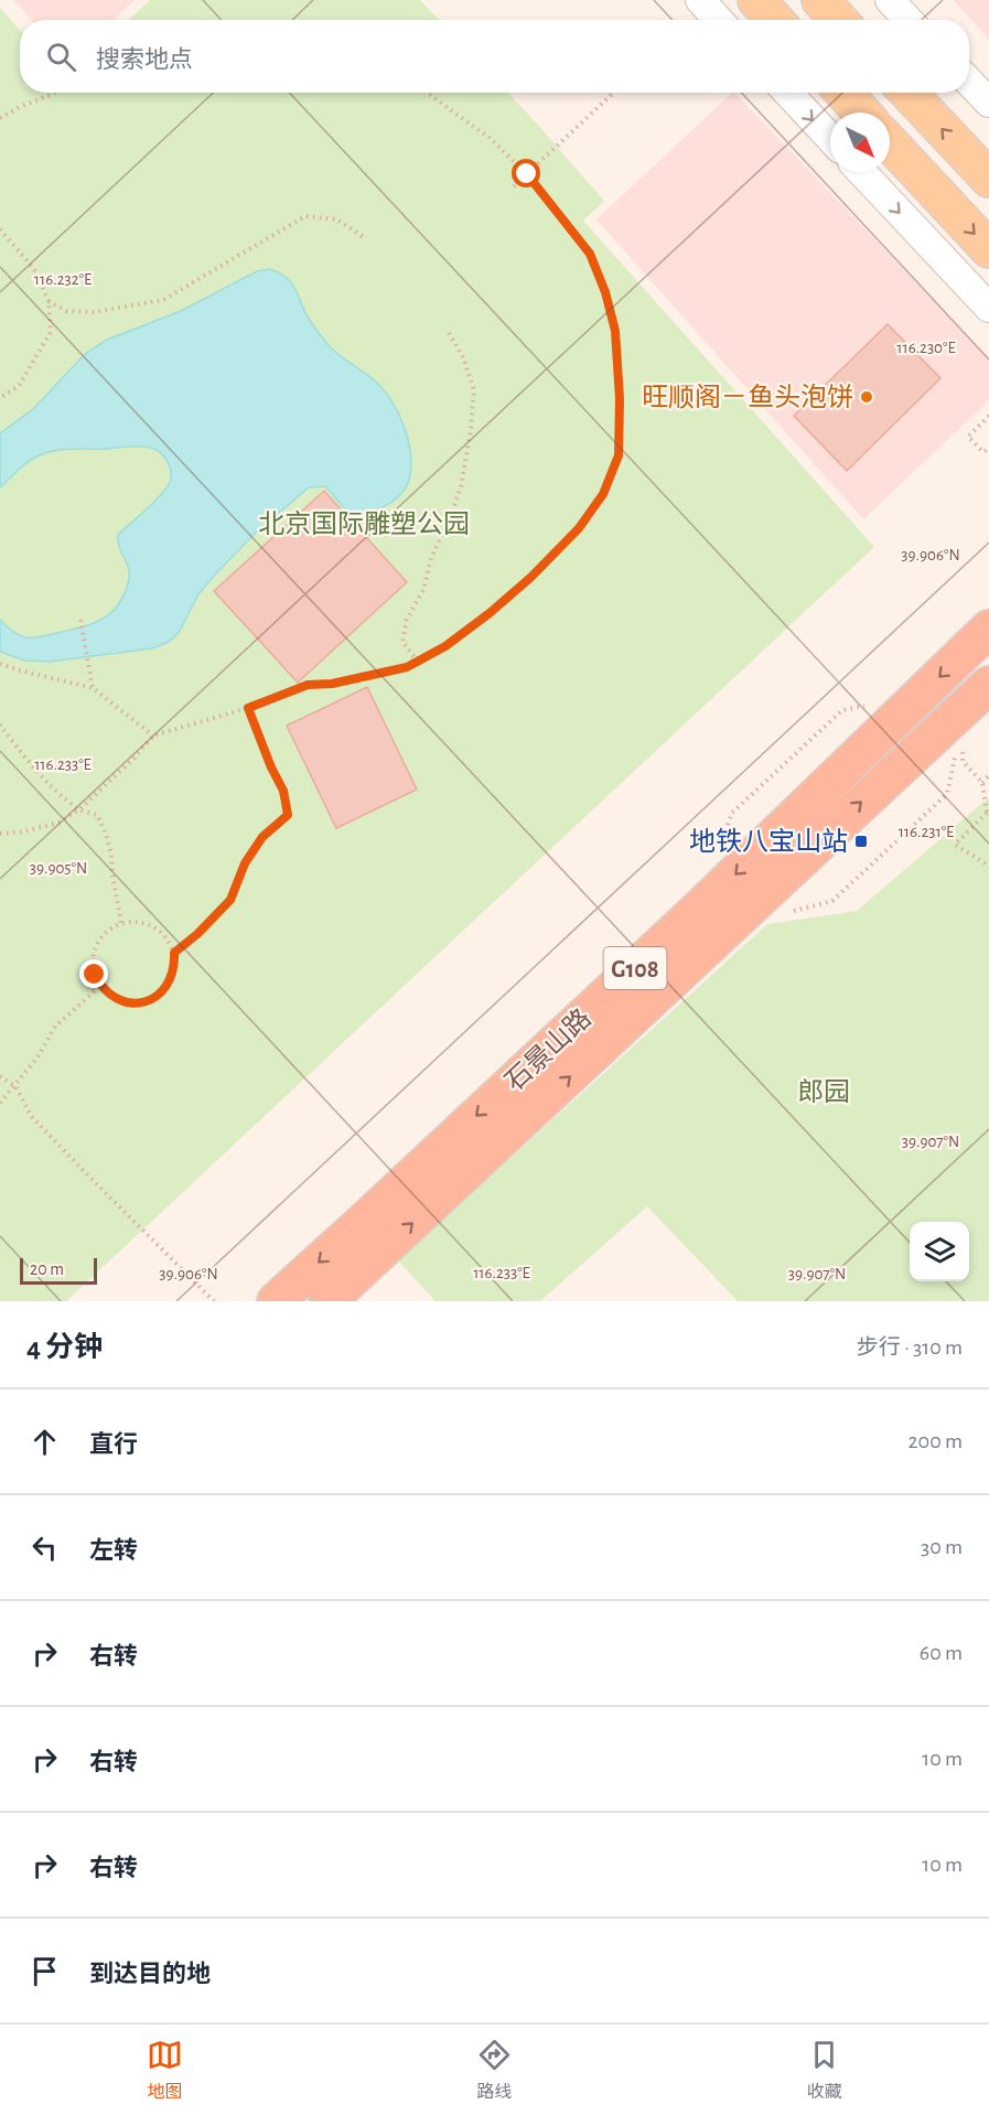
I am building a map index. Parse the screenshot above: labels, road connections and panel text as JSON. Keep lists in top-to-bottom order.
{
  "streets": {
    "highway": ["G108", "石景山路"]
  },
  "parks": ["北京国际雕塑公园", "郎园"],
  "places": {
    "other": ["旺顺阁－鱼头泡饼"],
    "transit": ["地铁八宝山站"]
  },
  "scale_bar": "20 m",
  "north": "bottom right",
  "page": {
    "search": "搜索地点",
    "scale": "20 m",
    "heading": ["4 分钟", "步行 · 310 m"],
    "list": [
      ["直行", "200 m"],
      ["左转", "30 m"],
      ["右转", "60 m"],
      ["右转", "10 m"],
      ["右转", "10 m"],
      "到达目的地"
    ],
    "nav": ["地图", "路线", "收藏"]
  },
  "coordinates": [
    "116.232°E",
    "116.230°E",
    "39.906°N",
    "116.233°E",
    "116.231°E",
    "39.905°N",
    "39.907°N"
  ]
}
